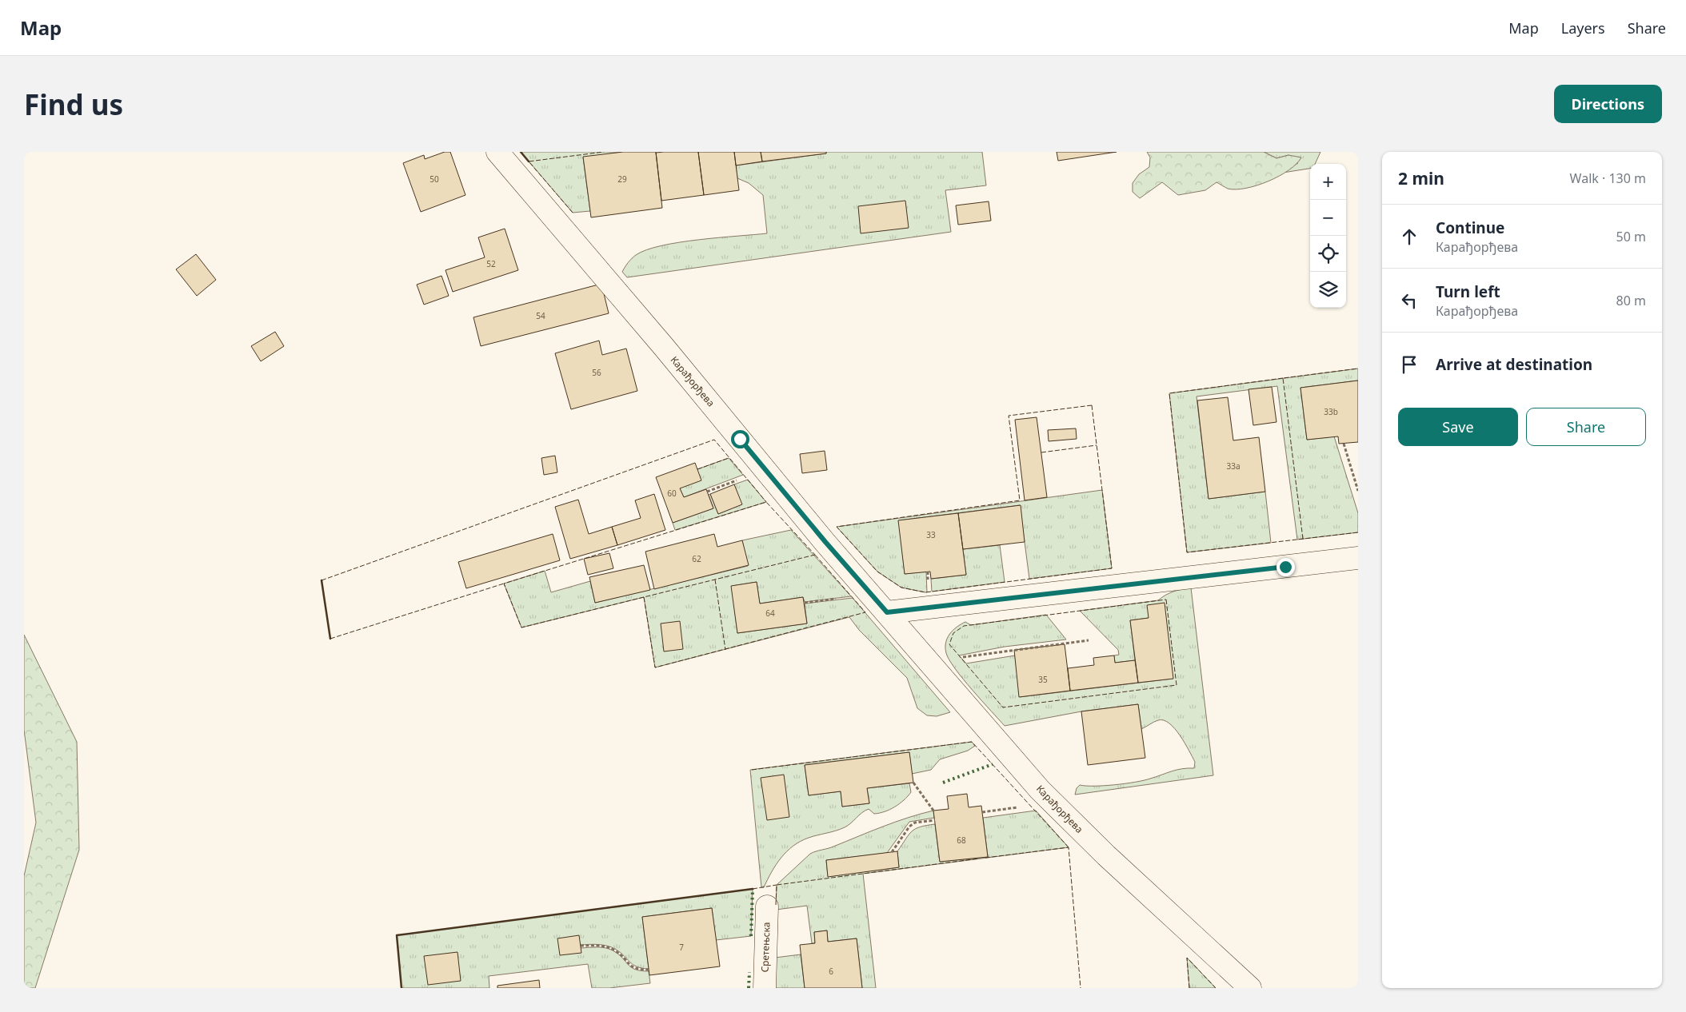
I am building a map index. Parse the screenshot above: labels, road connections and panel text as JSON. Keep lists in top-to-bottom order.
{
  "streets": {
    "street": ["Карађорђева", "Сретењска"]
  },
  "house_numbers": [
    "50",
    "29",
    "52",
    "54",
    "56",
    "33b",
    "33a",
    "60",
    "33",
    "62",
    "64",
    "35",
    "68",
    "7",
    "6"
  ],
  "page": {
    "header": "Map",
    "nav": ["Map", "Layers", "Share"],
    "buttons": [
      "Directions",
      ["Save", "Share"]
    ],
    "title": "Find us",
    "heading": ["2 min", "Walk · 130 m"],
    "map_buttons": ["+", "−"],
    "list": [
      ["Continue", "Карађорђева", "50 m"],
      ["Turn left", "Карађорђева", "80 m"],
      "Arrive at destination"
    ]
  }
}
